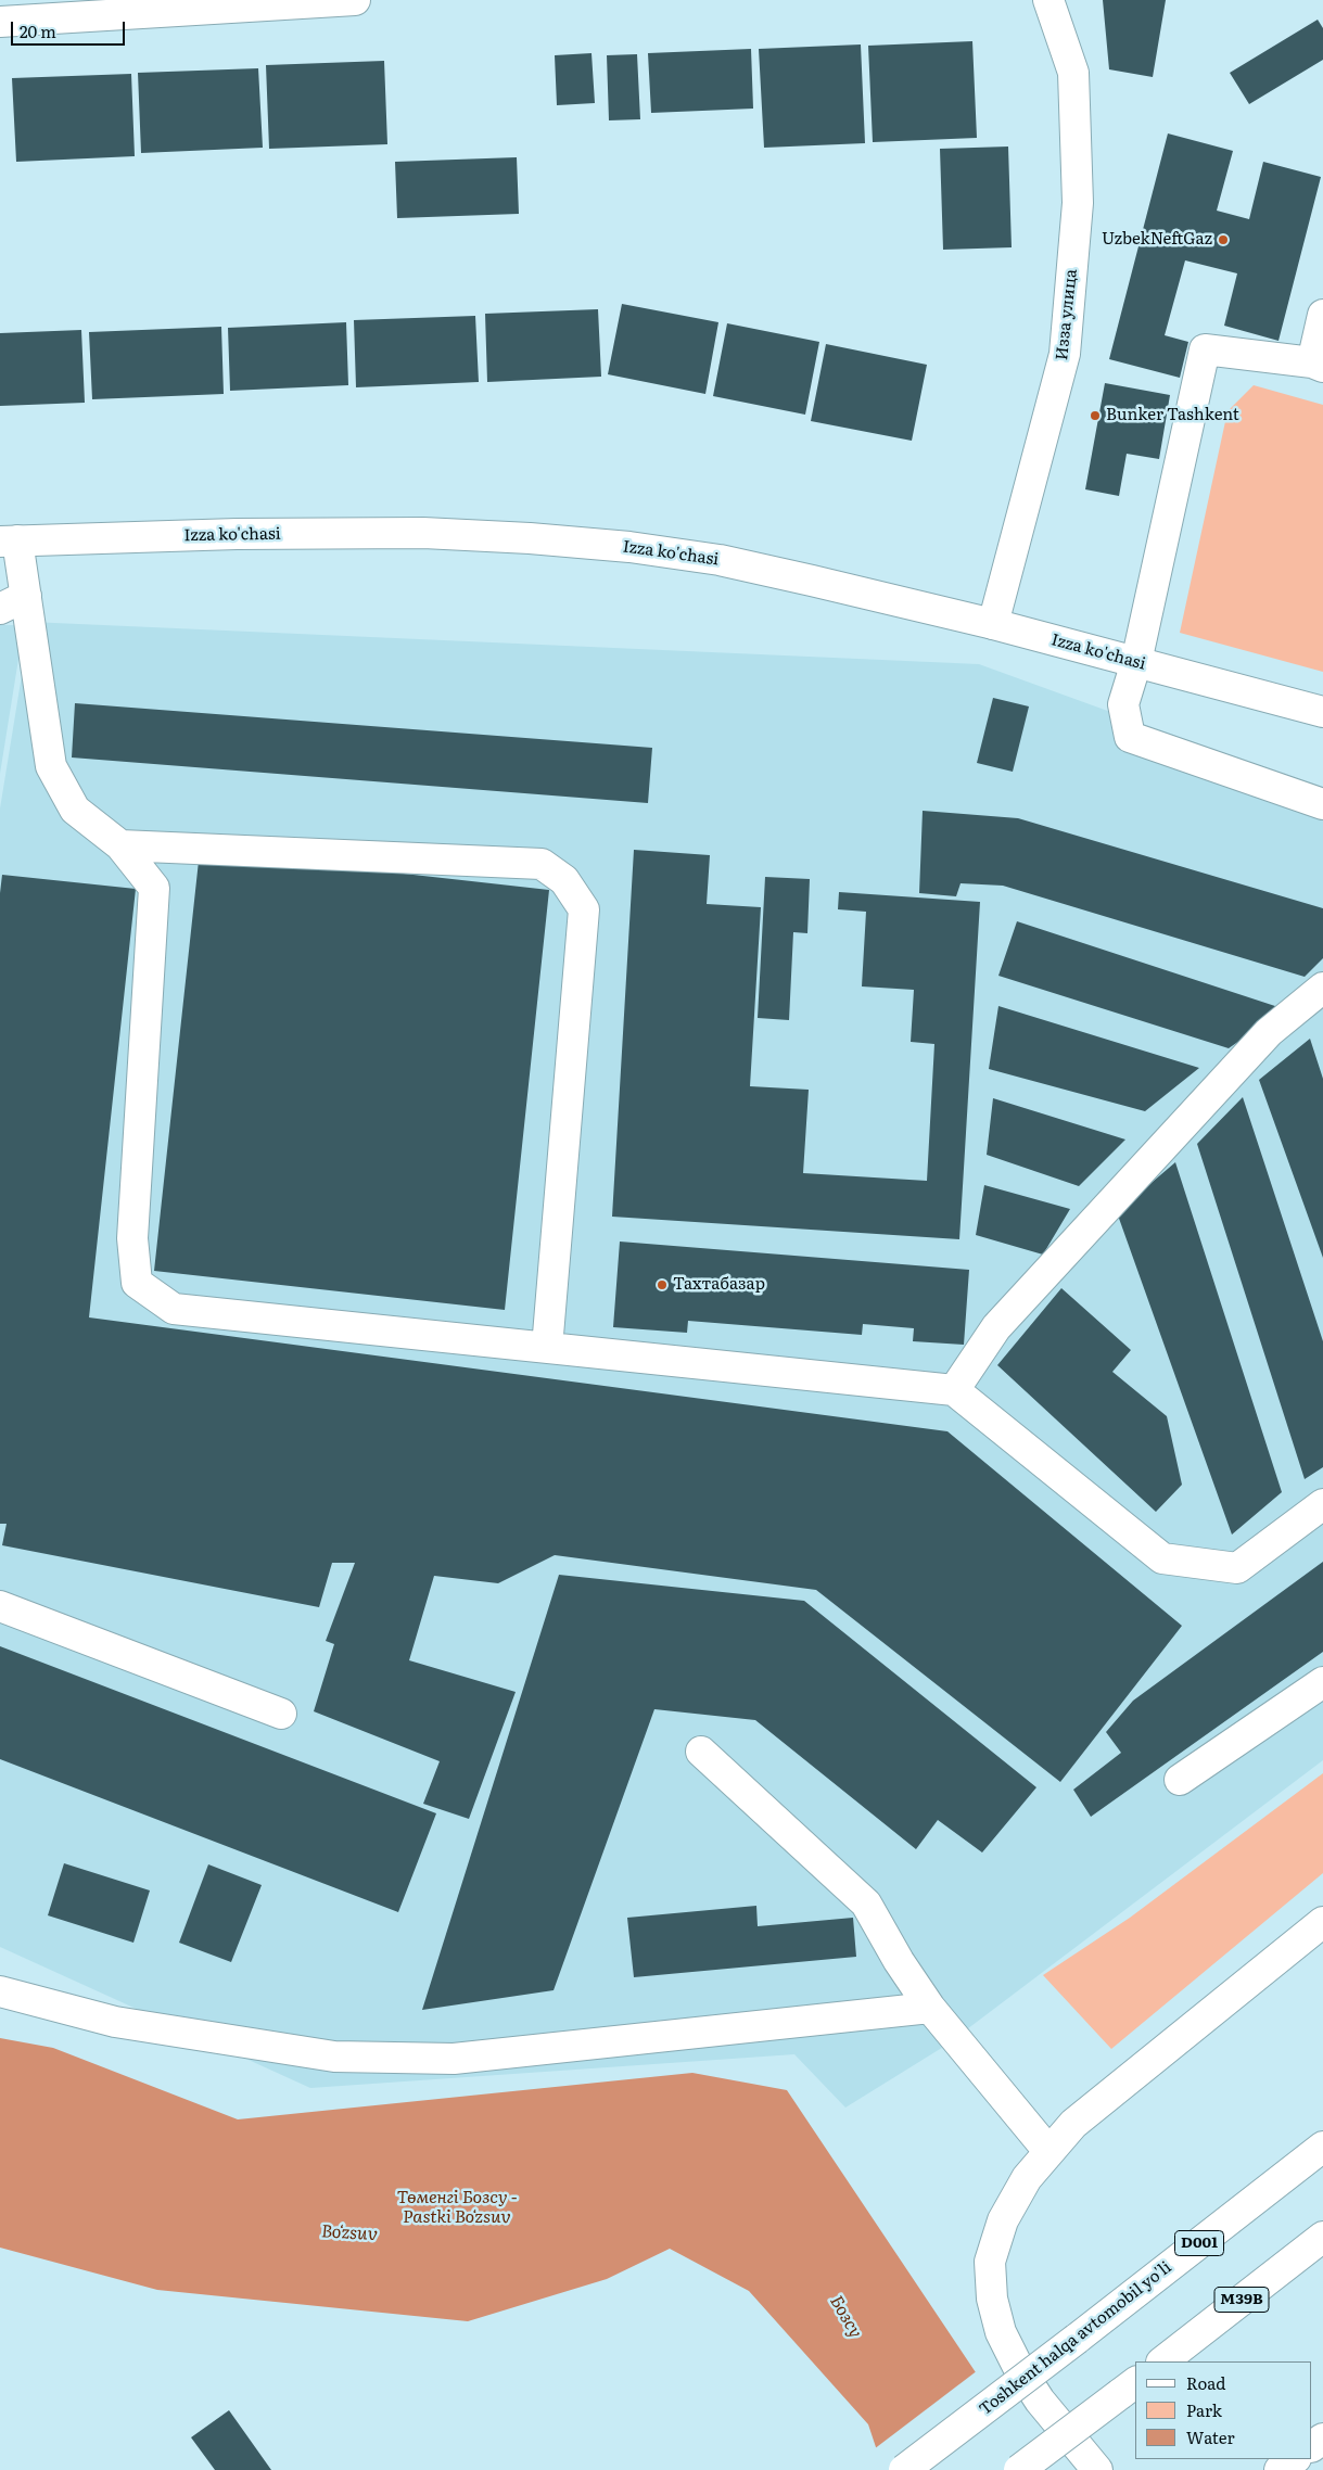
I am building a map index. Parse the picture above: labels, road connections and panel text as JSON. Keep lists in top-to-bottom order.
{
  "streets": {
    "main road": [
      "Изза улица",
      "Izza ko'chasi",
      "D001",
      "M39B",
      "Toshkent halqa avtomobil yo'li"
    ]
  },
  "crossings": [
    ["Изза улица", "Izza ko'chasi"]
  ],
  "water": ["Төменгі Бозсу - Pastki Boʻzsuv", "Boʻzsuv", "Бозсу"],
  "places": ["UzbekNeftGaz", "Bunker Tashkent", "Тахтабазар"],
  "legend": ["Road", "Park", "Water"],
  "scale_bar": "20 m"
}
